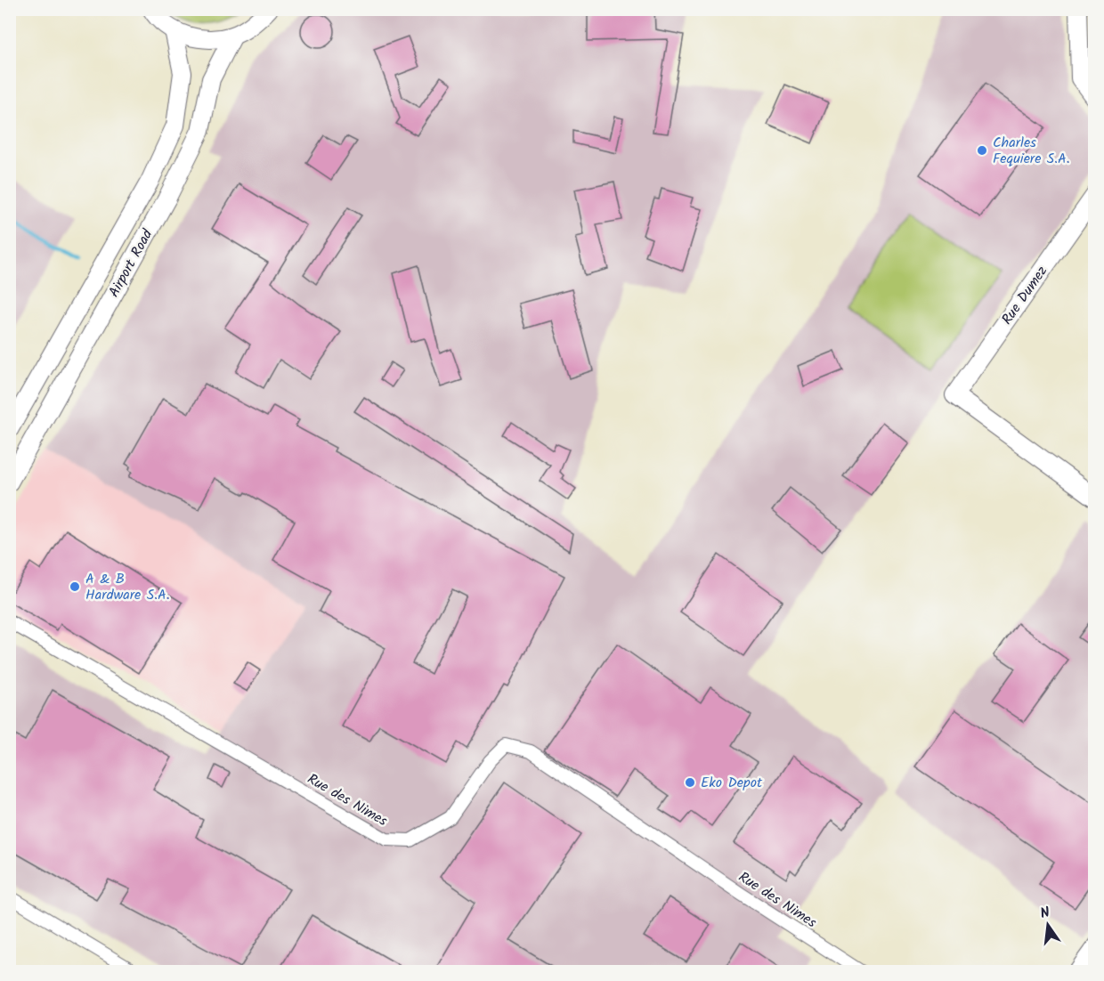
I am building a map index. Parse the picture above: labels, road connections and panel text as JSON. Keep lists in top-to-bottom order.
{
  "streets": {
    "main road": ["Airport Road", "Rue Dumez"],
    "street": ["Rue des Nimes"]
  },
  "places": ["Charles Fequiere S.A.", "A & B Hardware S.A.", "Eko Depot"],
  "north": "top"
}
